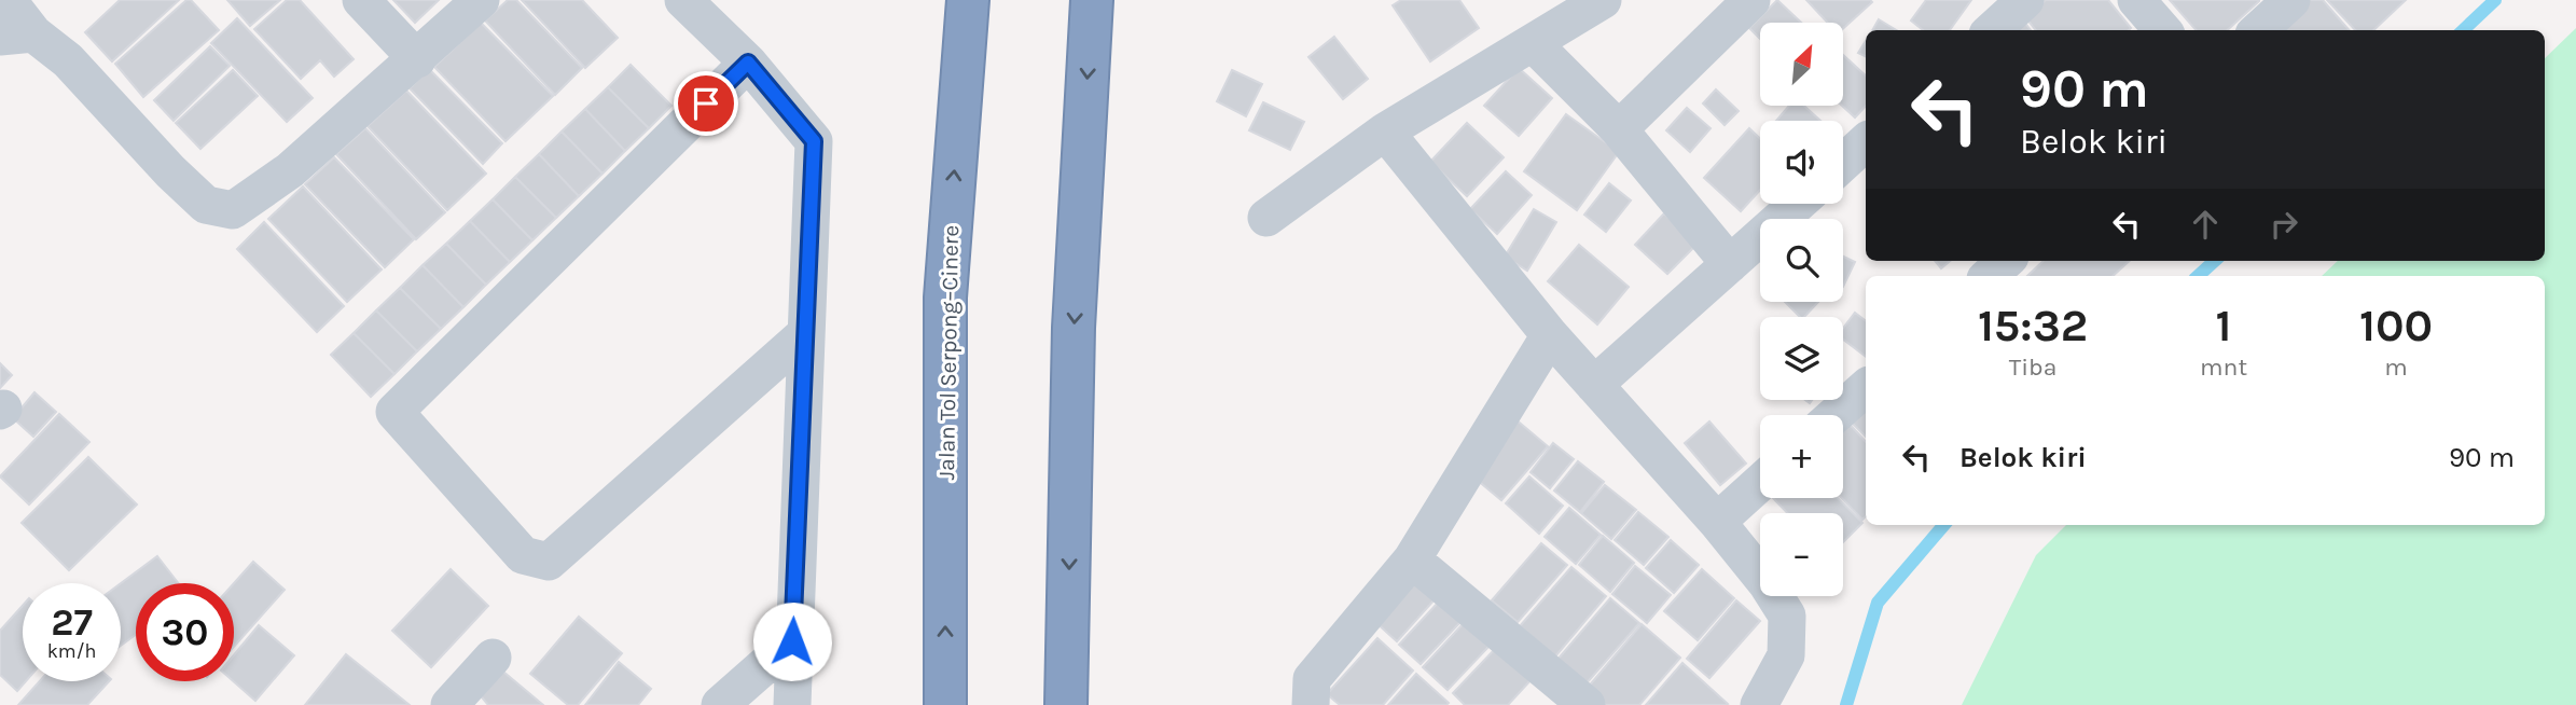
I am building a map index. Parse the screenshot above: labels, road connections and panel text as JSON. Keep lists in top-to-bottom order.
{
  "streets": {
    "highway": ["Jalan Tol Serpong–Cinere"]
  },
  "north": "top right",
  "page": {
    "map_buttons": ["+", "−"],
    "turn": ["90 m", "Belok kiri"],
    "eta": [
      "15:32",
      "Tiba",
      "1",
      "mnt",
      "100",
      "m"
    ],
    "list": [
      {
        "name": "Belok kiri",
        "value": "90 m"
      }
    ],
    "speed": "27 km/h",
    "limit": "30"
  }
}
